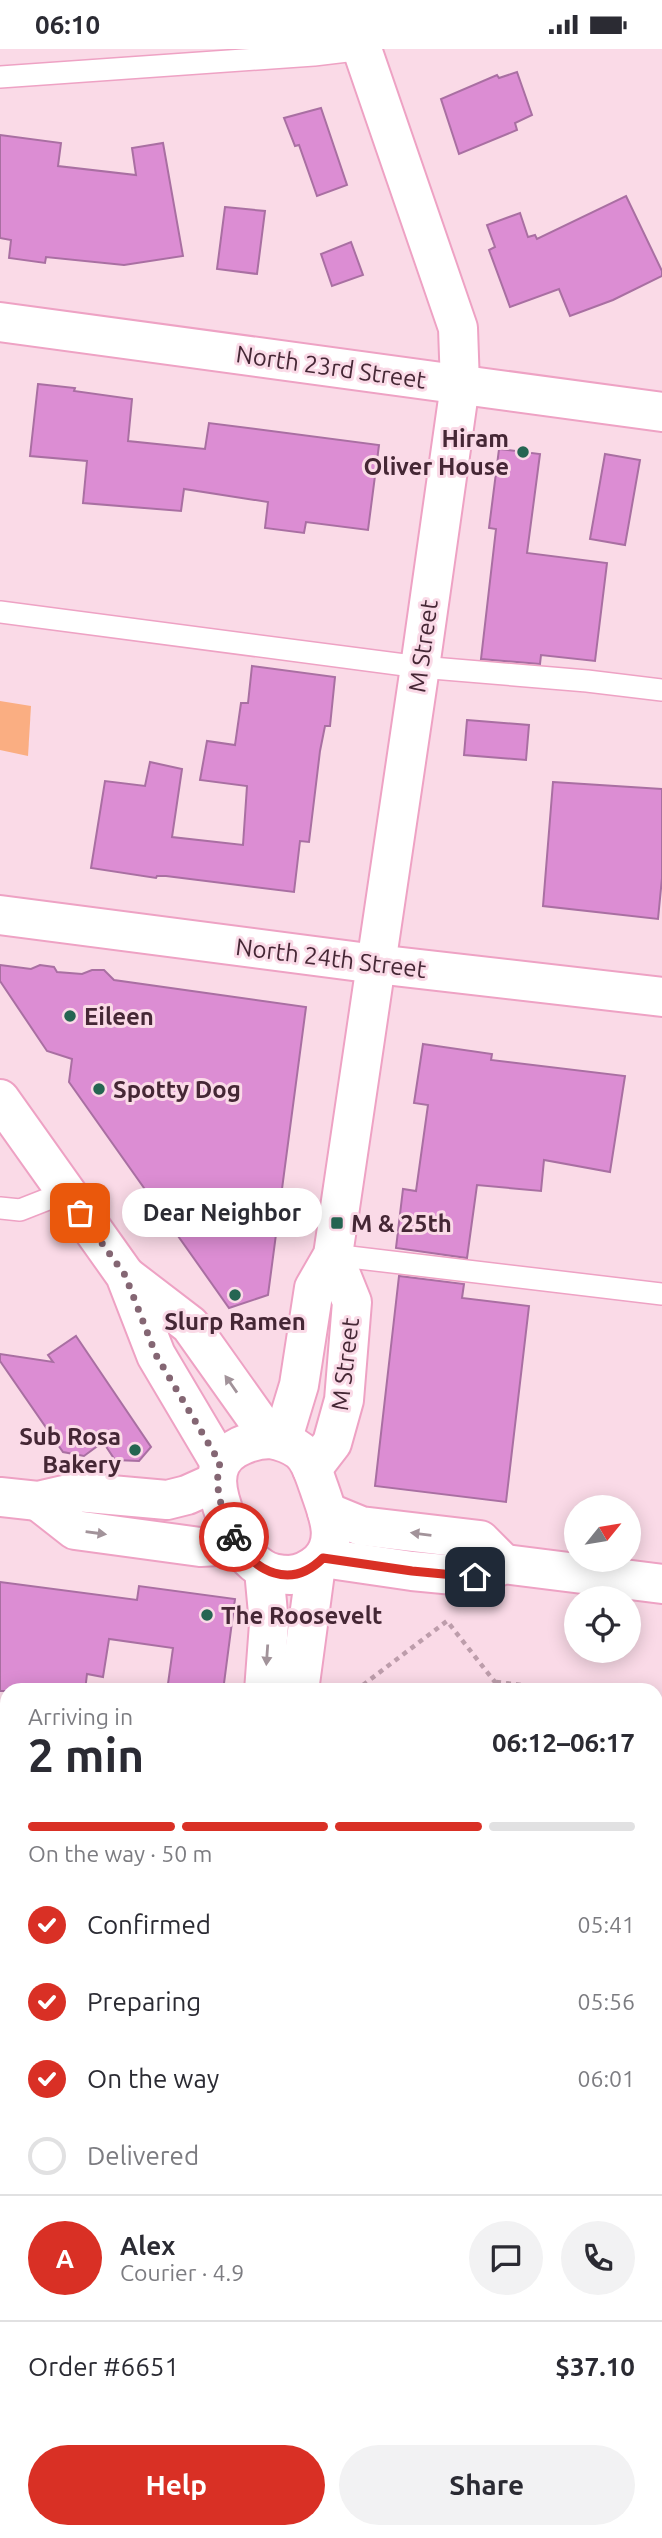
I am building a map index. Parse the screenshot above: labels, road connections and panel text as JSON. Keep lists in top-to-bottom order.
{
  "streets": {
    "street": ["North 23rd Street", "M Street", "North 24th Street"]
  },
  "crossings": [
    ["North 23rd Street", "M Street"],
    ["M Street", "North 24th Street"]
  ],
  "places": {
    "other": [
      "Hiram Oliver House",
      "Eileen",
      "Spotty Dog",
      "Dear Neighbor",
      "Slurp Ramen",
      "Sub Rosa Bakery",
      "The Roosevelt"
    ],
    "transit": ["M & 25th"]
  },
  "north": "top right",
  "page": {
    "status": "06:10",
    "bubble": "Dear Neighbor",
    "heading": ["2 min", "Arriving in", "06:12–06:17"],
    "panel": [
      "Alex",
      "Courier · 4.9",
      "Order #6651",
      "$37.10"
    ],
    "bar": "On the way · 50 m",
    "list": [
      ["Confirmed", "05:41"],
      ["Preparing", "05:56"],
      ["On the way", "06:01"],
      "Delivered"
    ],
    "round": "A",
    "buttons": ["Help", "Share"]
  }
}
